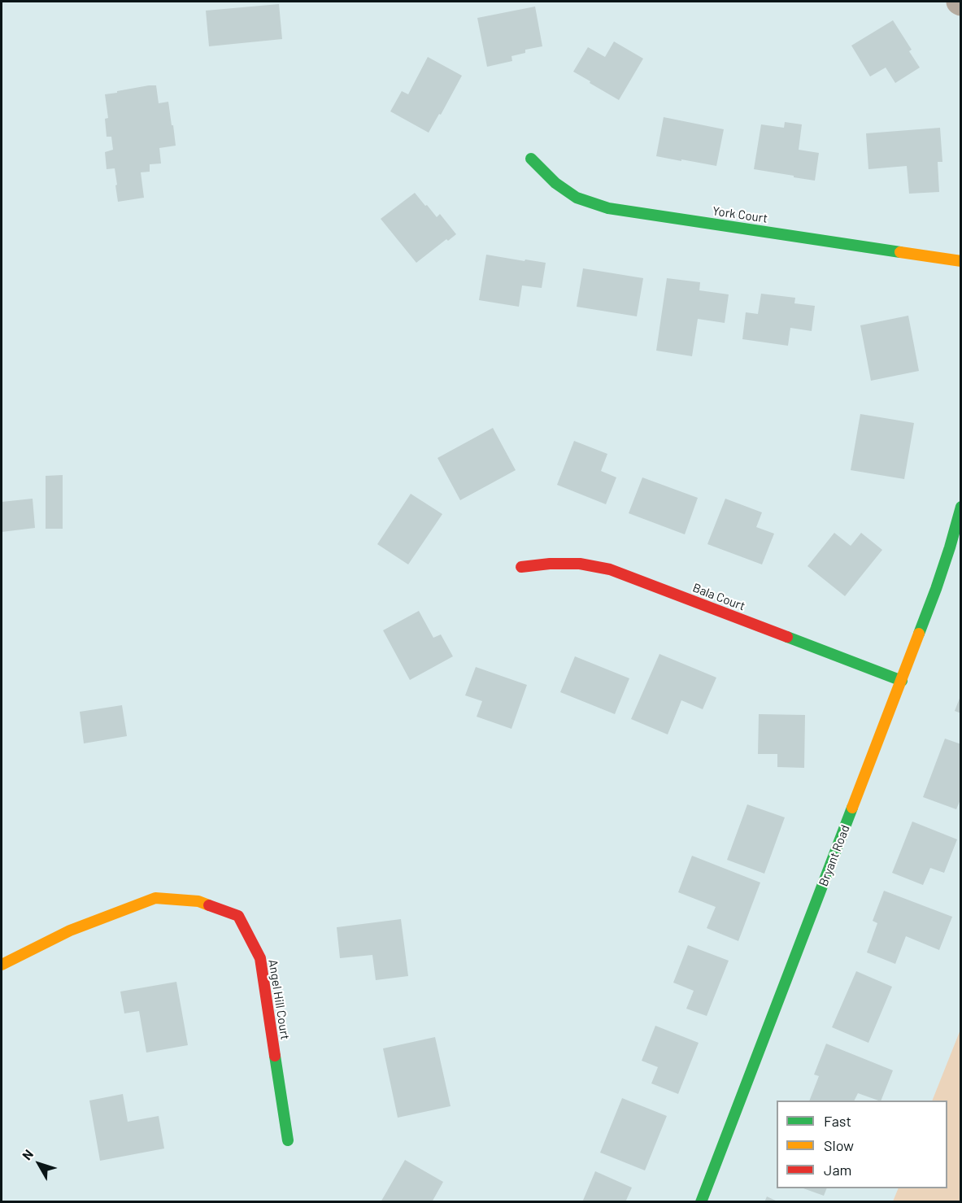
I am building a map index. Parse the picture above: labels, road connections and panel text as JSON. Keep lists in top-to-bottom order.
{
  "streets": {
    "street": [
      "York Court",
      "Bala Court",
      "Bryant Road",
      "Angel Hill Court"
    ]
  },
  "crossings": [
    ["Bala Court", "Bryant Road"]
  ],
  "legend": ["Fast", "Slow", "Jam"],
  "north": "top left"
}
